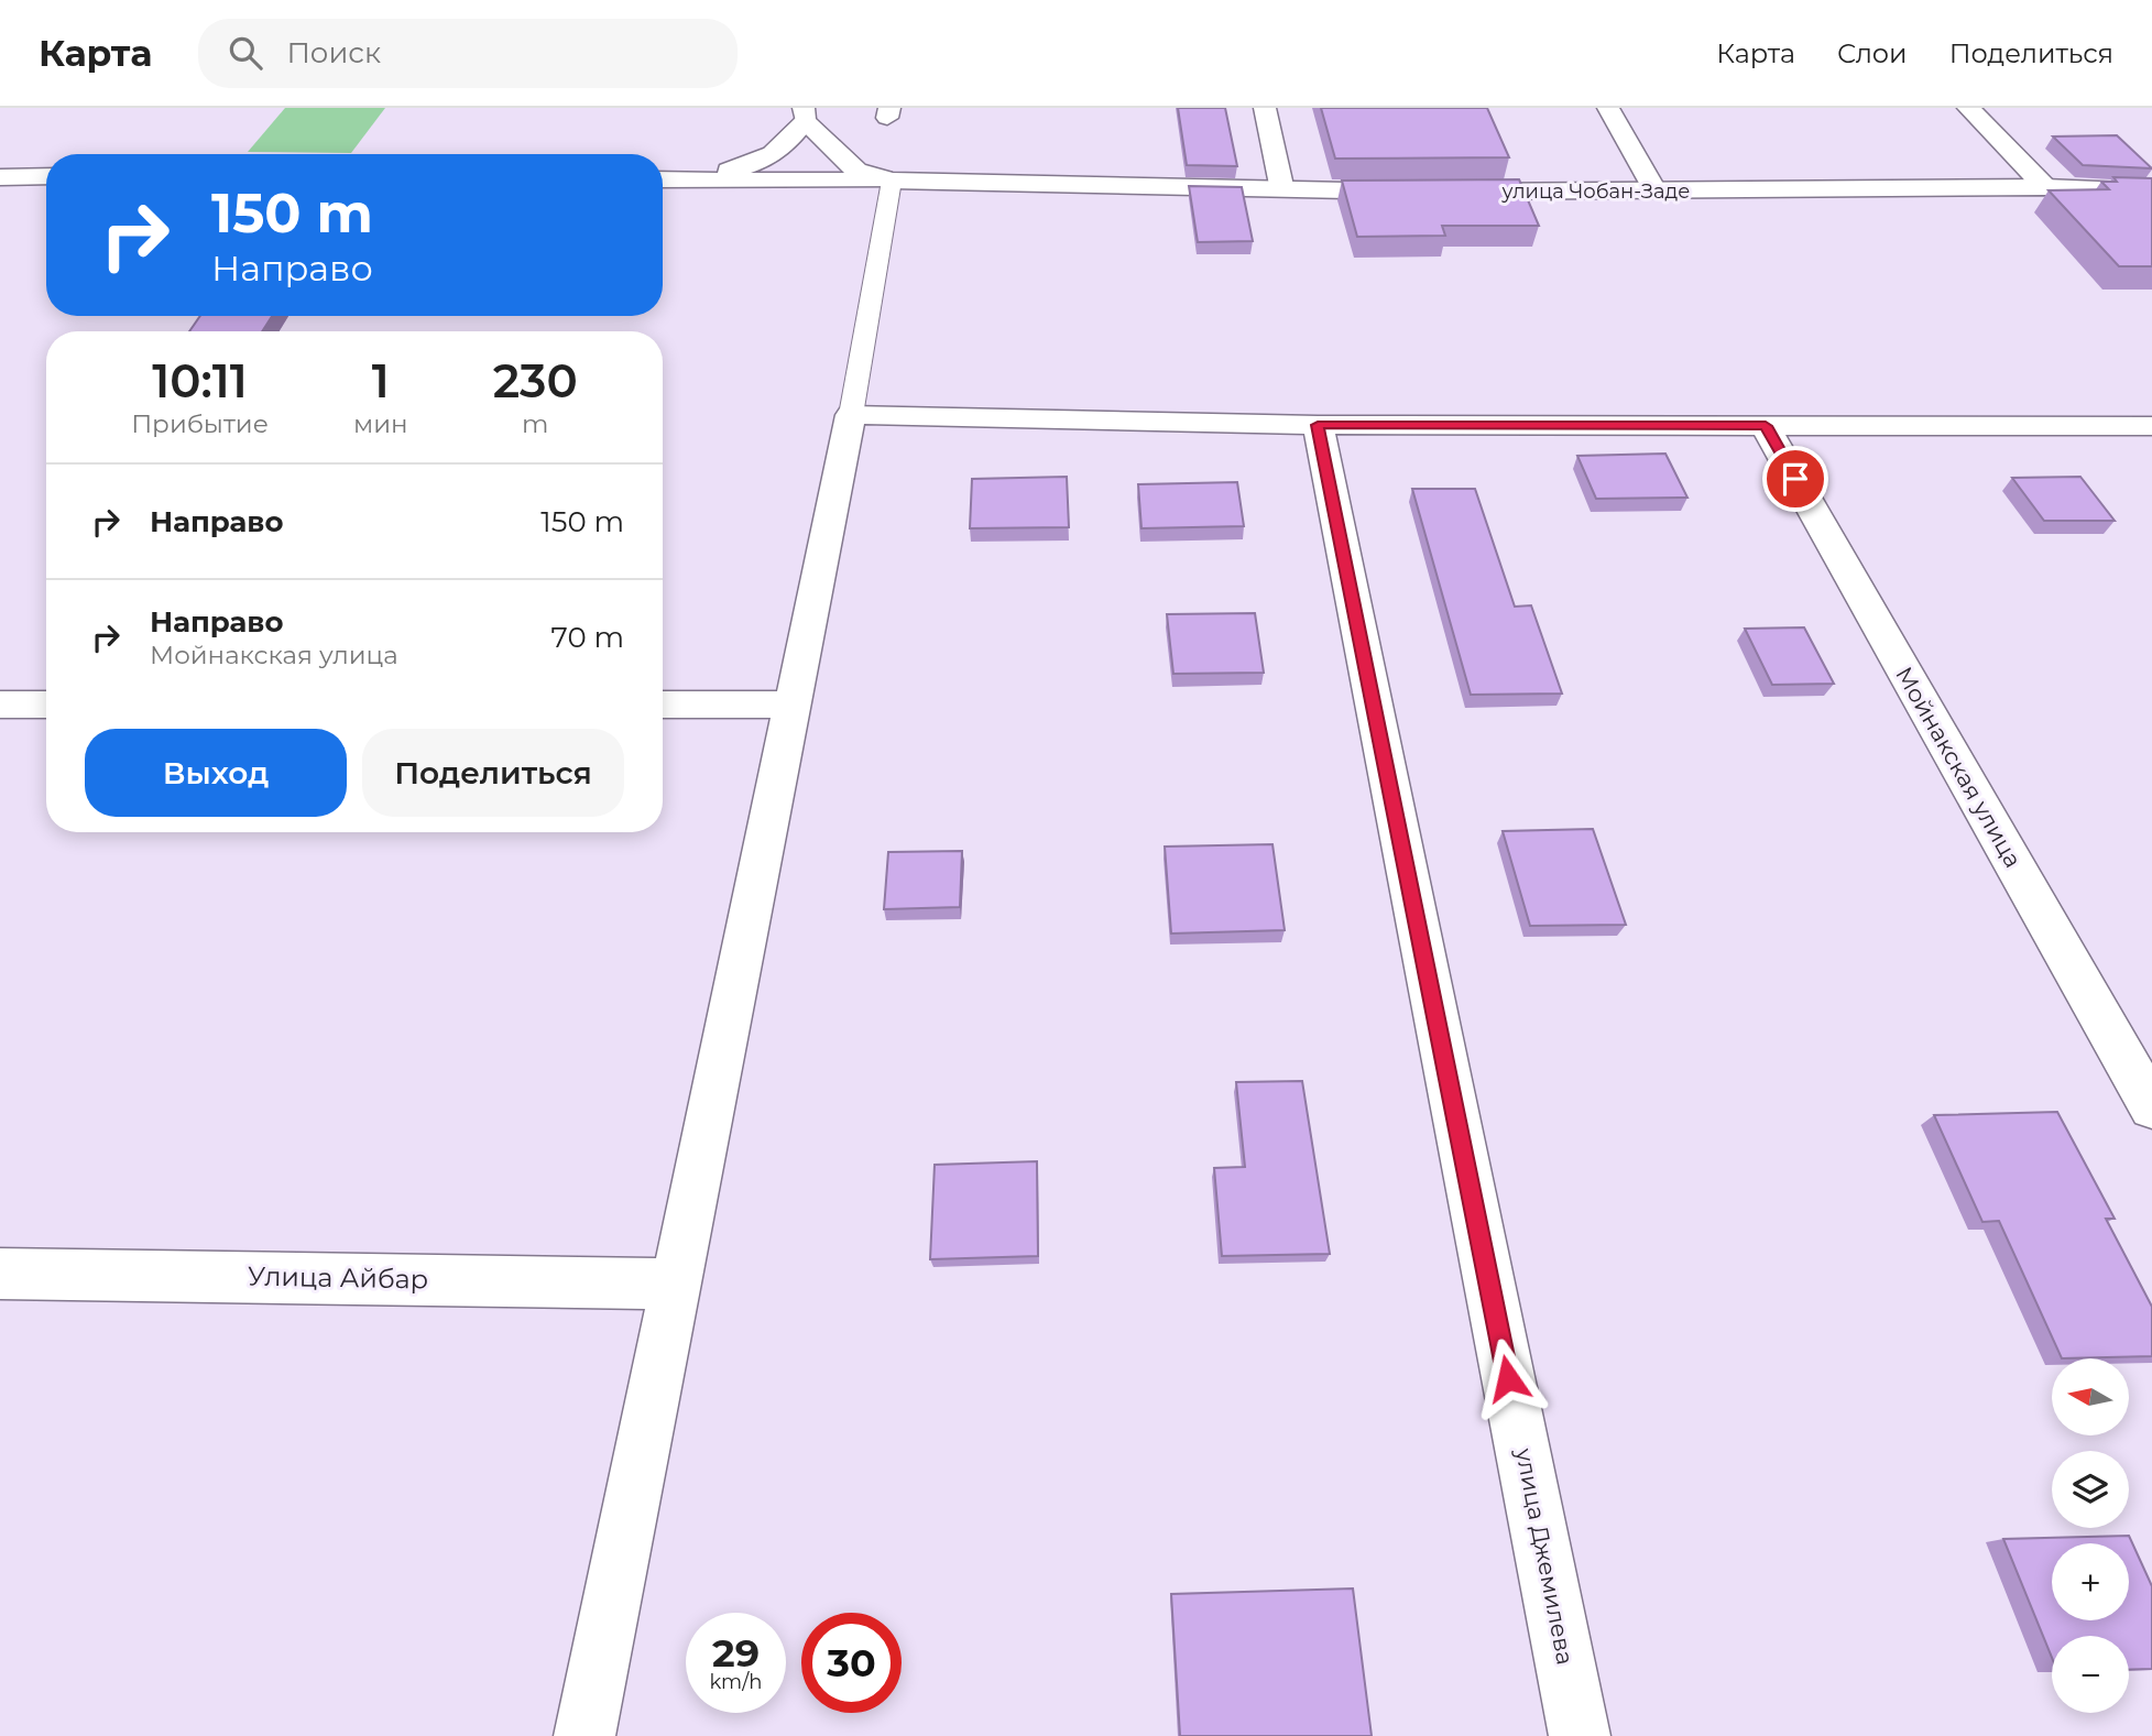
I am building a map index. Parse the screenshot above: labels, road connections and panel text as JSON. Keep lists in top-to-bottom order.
{
  "streets": {
    "street": [
      "улица Чобан-Заде",
      "Мойнакская улица",
      "Улица Айбар",
      "улица Джемилева"
    ]
  },
  "north": "left",
  "page": {
    "header": "Карта",
    "search": "Поиск",
    "nav": ["Карта", "Слои", "Поделиться"],
    "turn": ["150 m", "Направо"],
    "eta": [
      "10:11",
      "Прибытие",
      "1",
      "мин",
      "230",
      "m"
    ],
    "list": [
      {
        "name": "Направо",
        "value": "150 m"
      },
      {
        "name": "Направо",
        "note": "Мойнакская улица",
        "value": "70 m"
      }
    ],
    "buttons": ["Выход", "Поделиться"],
    "map_buttons": ["+", "−"],
    "speed": "29 km/h",
    "limit": "30"
  }
}
